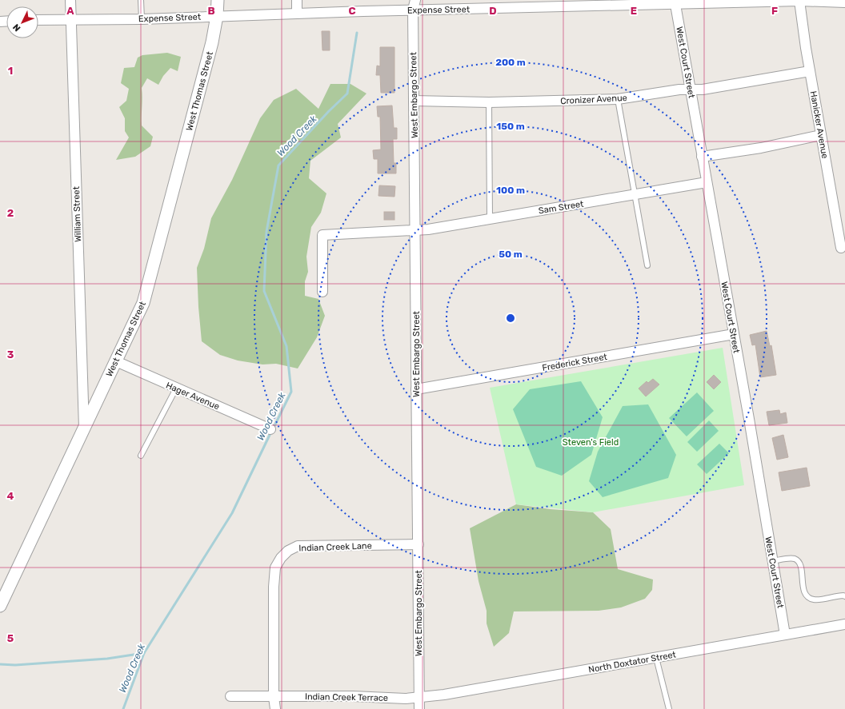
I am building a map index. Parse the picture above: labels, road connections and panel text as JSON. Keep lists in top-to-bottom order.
{
  "streets": {
    "street": [
      "Expense Street",
      "West Court Street",
      "West Thomas Street",
      "West Embargo Street",
      "Cronizer Avenue",
      "Hanicker Avenue",
      "Sam Street",
      "William Street",
      "Frederick Street",
      "Hager Avenue",
      "Indian Creek Lane",
      "North Doxtator Street",
      "Indian Creek Terrace"
    ]
  },
  "crossings": [
    ["Expense Street", "West Court Street"],
    ["Expense Street", "West Thomas Street"],
    ["Expense Street", "West Embargo Street"],
    ["Expense Street", "Hanicker Avenue"],
    ["Expense Street", "William Street"],
    ["West Court Street", "Cronizer Avenue"],
    ["West Court Street", "Sam Street"],
    ["West Court Street", "Frederick Street"],
    ["West Court Street", "North Doxtator Street"],
    ["West Thomas Street", "William Street"],
    ["West Thomas Street", "Hager Avenue"],
    ["West Embargo Street", "Cronizer Avenue"],
    ["West Embargo Street", "Sam Street"],
    ["West Embargo Street", "Frederick Street"],
    ["West Embargo Street", "Indian Creek Lane"],
    ["West Embargo Street", "North Doxtator Street"],
    ["West Embargo Street", "Indian Creek Terrace"],
    ["Cronizer Avenue", "Hanicker Avenue"],
    ["Indian Creek Lane", "Indian Creek Terrace"],
    ["North Doxtator Street", "Indian Creek Terrace"]
  ],
  "water": ["Wood Creek"],
  "parks": ["Steven's Field"],
  "north": "bottom left",
  "grid": {
    "columns": [
      "A",
      "B",
      "C",
      "D",
      "E",
      "F"
    ],
    "rows": [
      "1",
      "2",
      "3",
      "4",
      "5"
    ]
  },
  "rings": [
    "200 m",
    "150 m",
    "100 m",
    "50 m"
  ]
}
